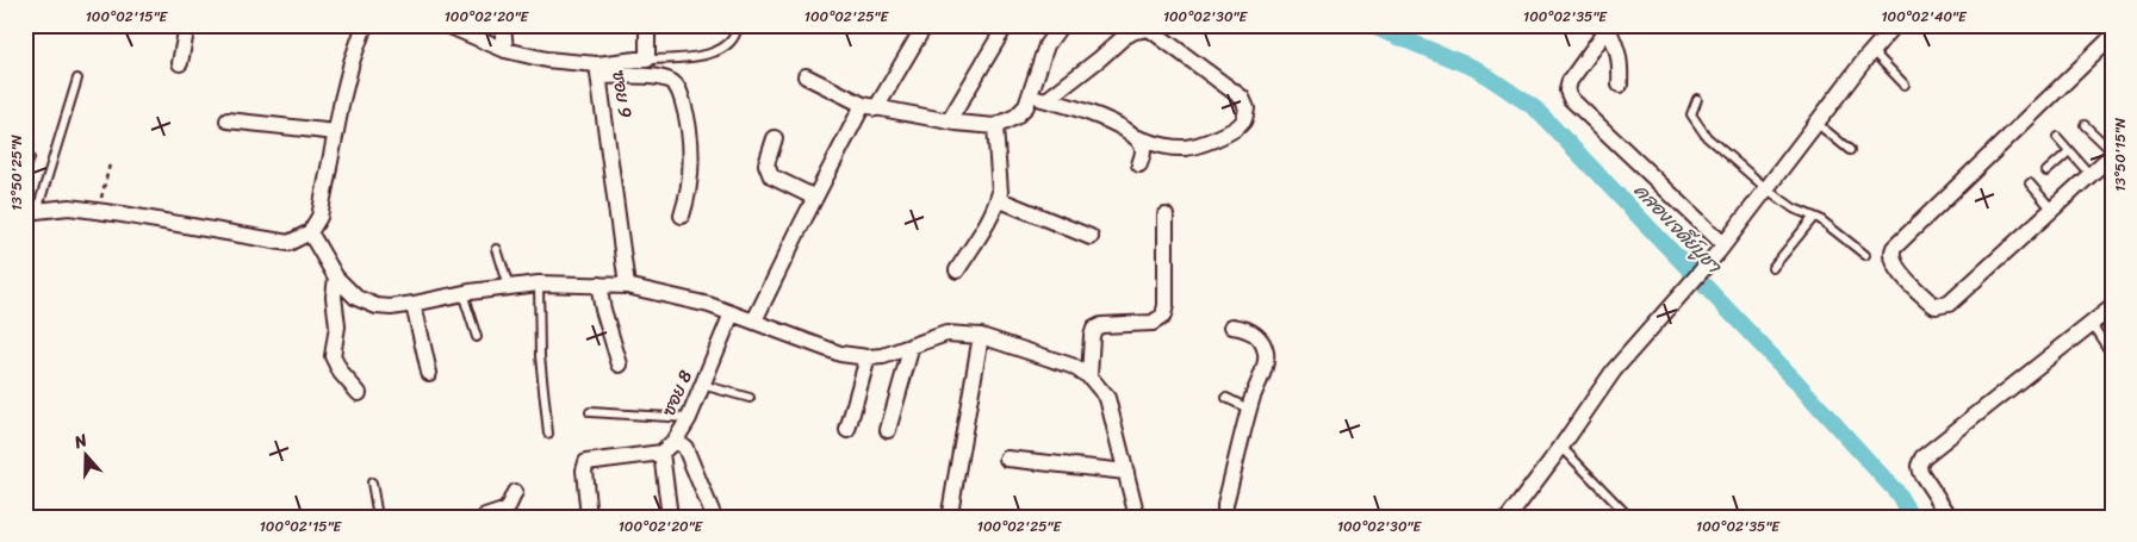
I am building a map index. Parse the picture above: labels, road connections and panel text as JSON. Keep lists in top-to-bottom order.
{
  "streets": {
    "street": ["ซอย 9", "ซอย 8"]
  },
  "water": ["คลองเจดีย์บูชา"],
  "north": "top",
  "coordinates": [
    "100°02'15\"E",
    "100°02'20\"E",
    "100°02'25\"E",
    "100°02'30\"E",
    "100°02'35\"E",
    "100°02'40\"E",
    "13°50'15\"N",
    "13°50'25\"N"
  ]
}
